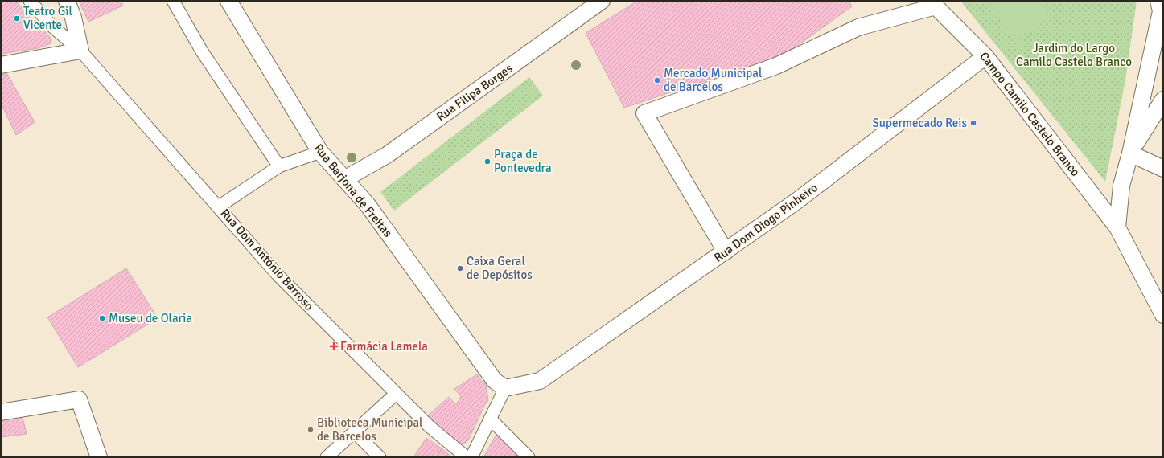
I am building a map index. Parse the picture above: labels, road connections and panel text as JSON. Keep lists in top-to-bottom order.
{
  "streets": {
    "street": [
      "Rua Filipa Borges",
      "Campo Camilo Castelo Branco",
      "Rua Barjona de Freitas",
      "Rua Dom Diogo Pinheiro",
      "Rua Dom António Barroso"
    ]
  },
  "crossings": [
    ["Rua Filipa Borges", "Rua Barjona de Freitas"],
    ["Campo Camilo Castelo Branco", "Rua Dom Diogo Pinheiro"],
    ["Rua Barjona de Freitas", "Rua Dom Diogo Pinheiro"]
  ],
  "parks": ["Jardim do Largo Camilo Castelo Branco"],
  "places": {
    "other": [
      "Teatro Gil Vicente",
      "Mercado Municipal de Barcelos",
      "Supermecado Reis",
      "Praça de Pontevedra",
      "Caixa Geral de Depósitos",
      "Museu de Olaria",
      "Biblioteca Municipal de Barcelos"
    ],
    "health": ["Farmácia Lamela"]
  }
}
